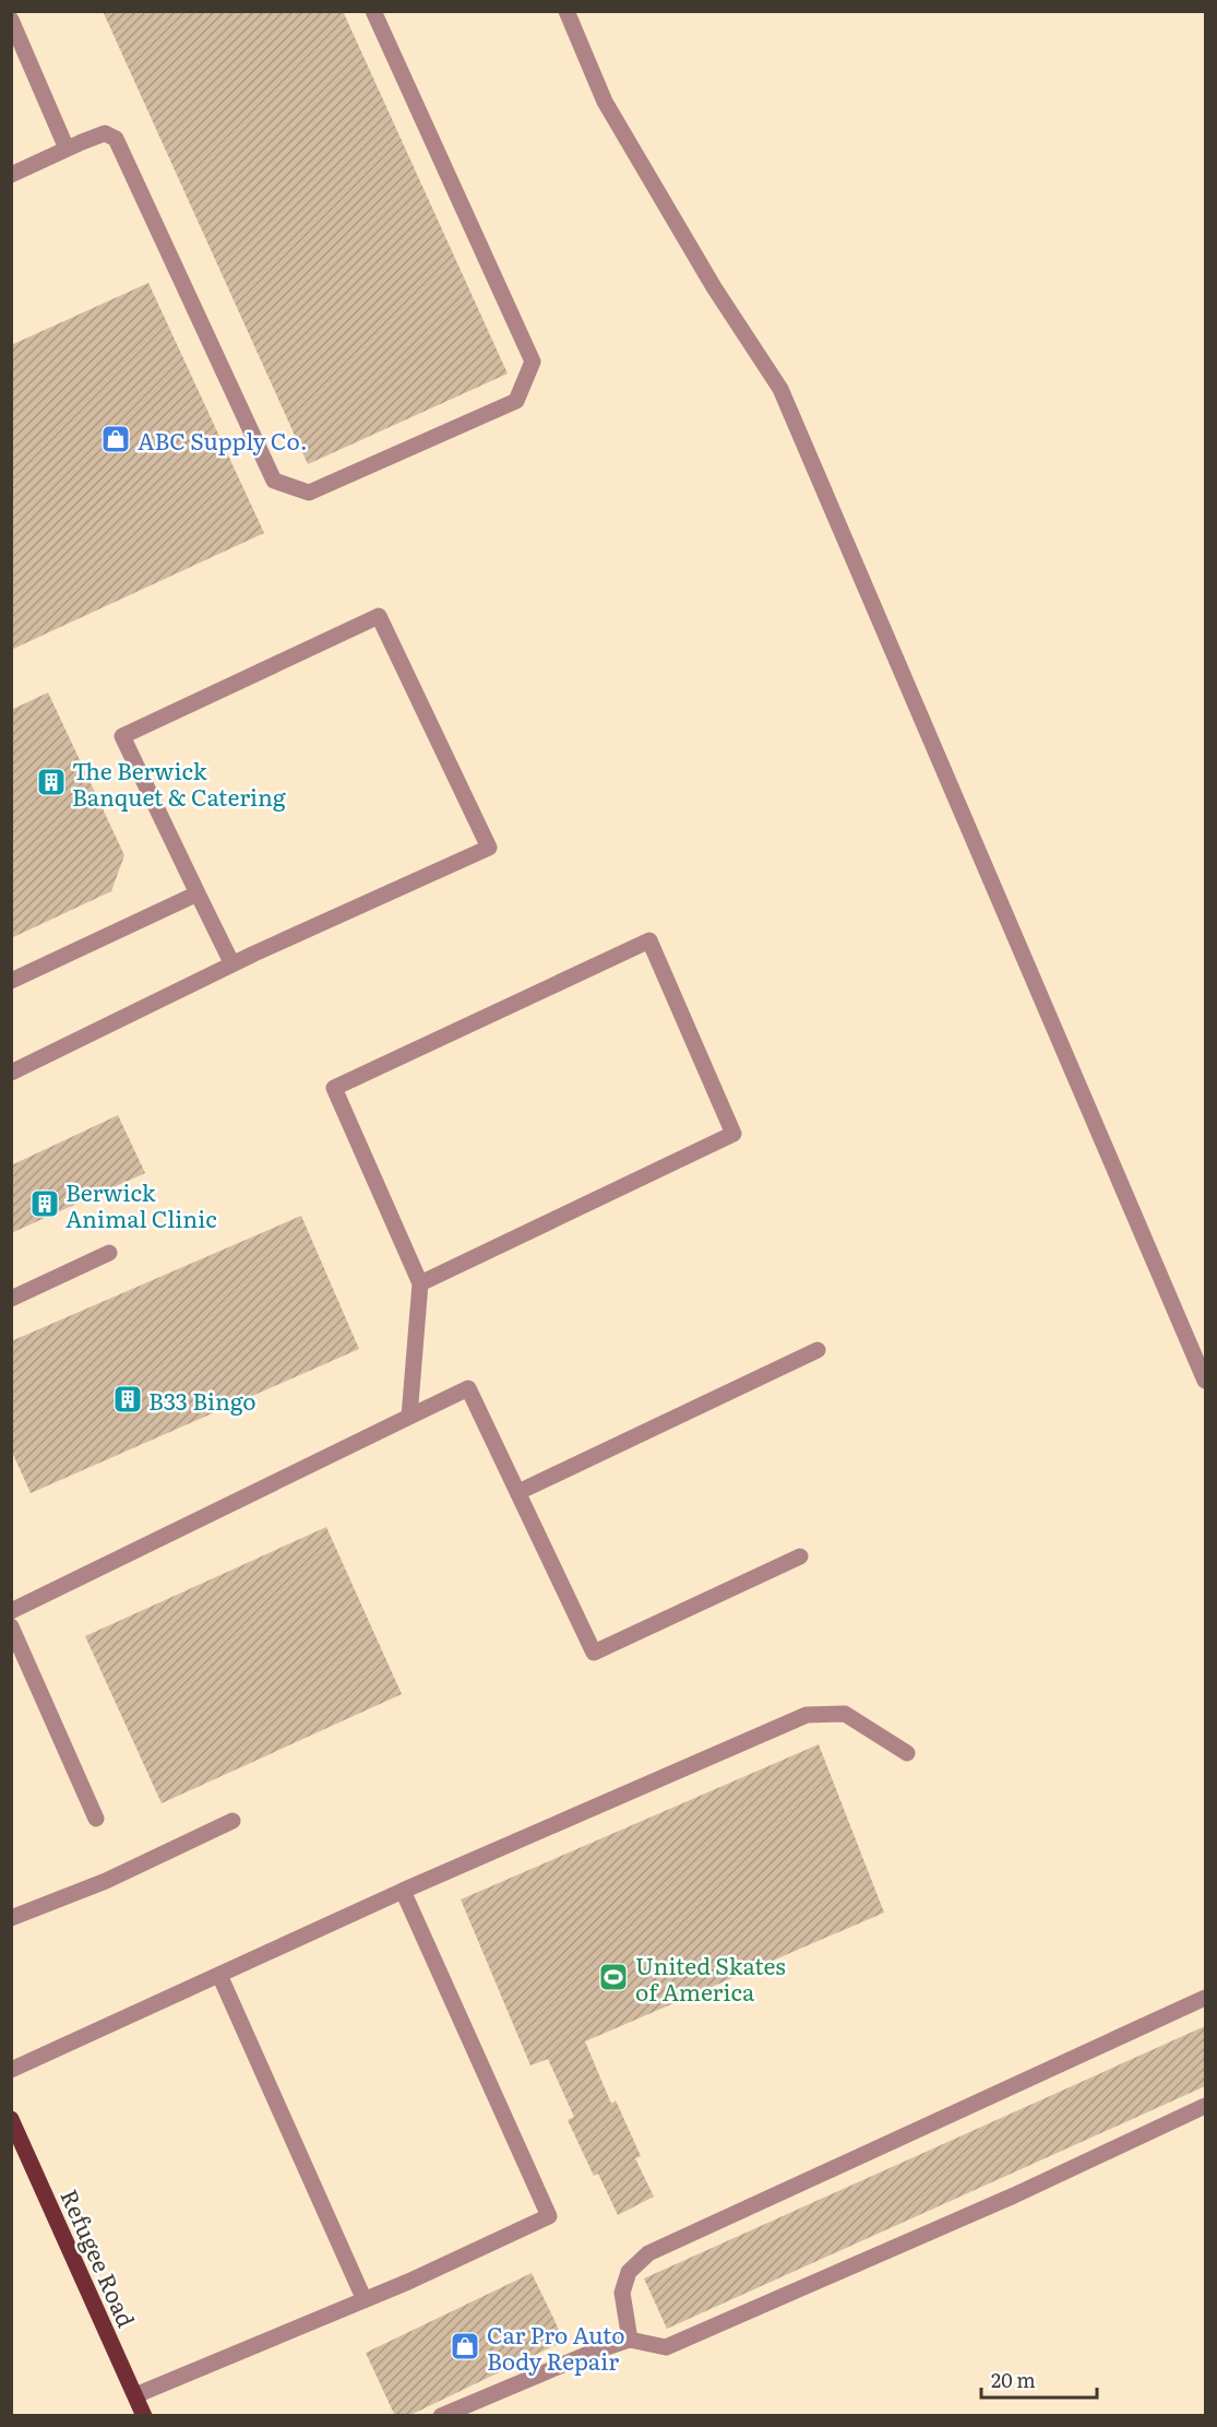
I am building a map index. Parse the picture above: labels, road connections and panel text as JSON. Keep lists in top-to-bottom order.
{
  "streets": {
    "main road": ["Refugee Road"]
  },
  "places": {
    "shop": ["ABC Supply Co.", "Car Pro Auto Body Repair"],
    "building": ["The Berwick Banquet & Catering", "Berwick Animal Clinic", "B33 Bingo"],
    "sports": ["United Skates of America"]
  },
  "scale_bar": "20 m"
}
